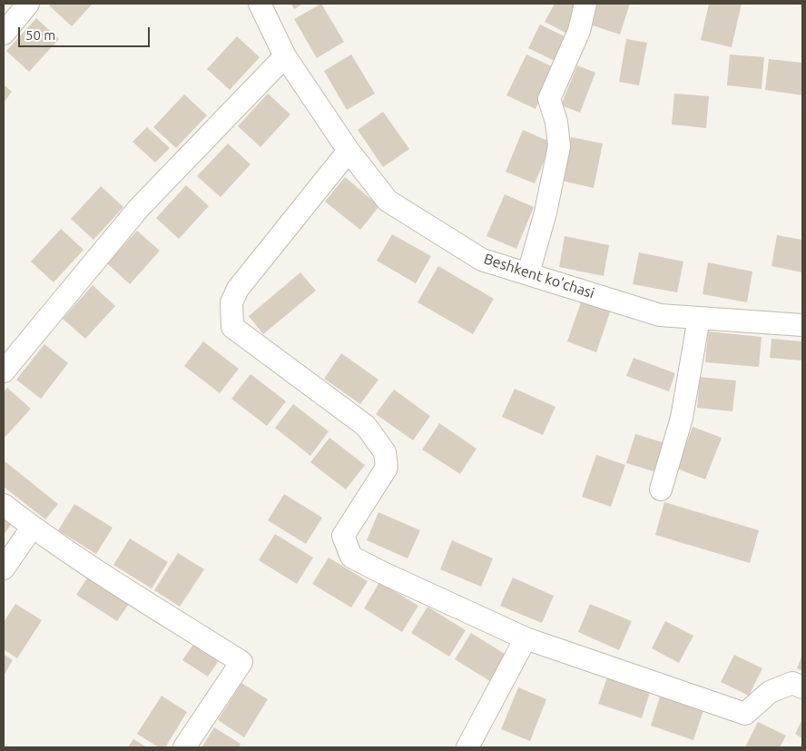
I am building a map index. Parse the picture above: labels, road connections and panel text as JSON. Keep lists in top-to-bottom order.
{
  "streets": {
    "street": ["Beshkent ko'chasi"]
  },
  "scale_bar": "50 m"
}
